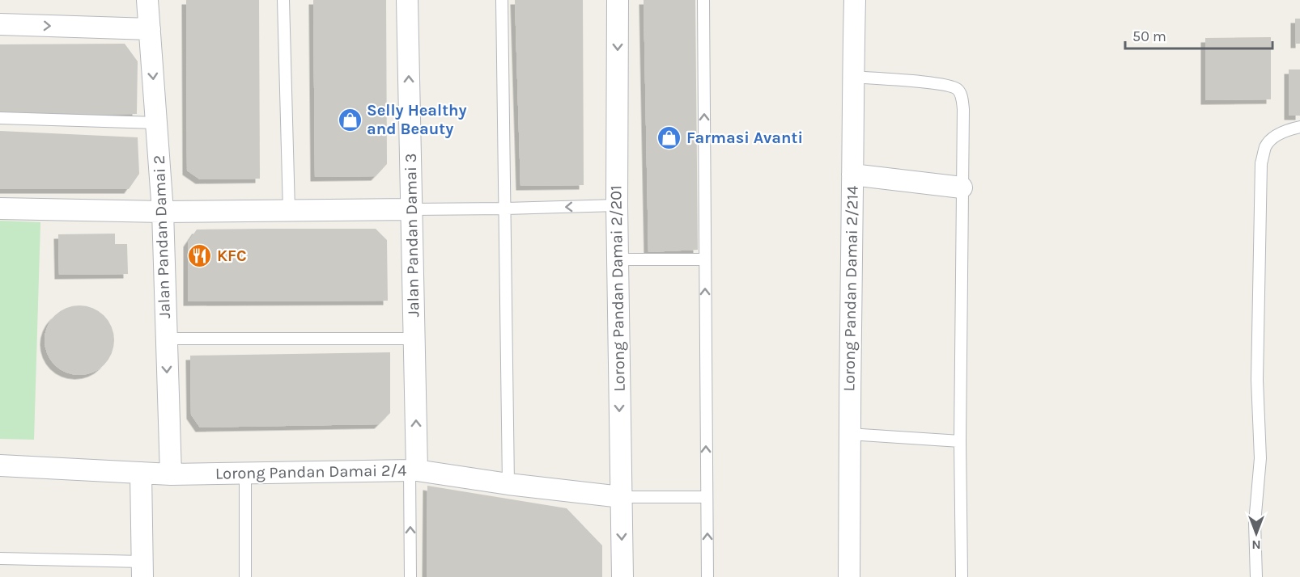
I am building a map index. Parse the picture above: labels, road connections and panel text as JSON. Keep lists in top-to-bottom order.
{
  "streets": {
    "street": [
      "Jalan Pandan Damai 3",
      "Jalan Pandan Damai 2",
      "Lorong Pandan Damai 2/201",
      "Lorong Pandan Damai 2/214",
      "Lorong Pandan Damai 2/4"
    ]
  },
  "crossings": [
    ["Jalan Pandan Damai 3", "Lorong Pandan Damai 2/4"],
    ["Jalan Pandan Damai 2", "Lorong Pandan Damai 2/4"],
    ["Lorong Pandan Damai 2/201", "Lorong Pandan Damai 2/4"]
  ],
  "one_way": ["Jalan Pandan Damai 3", "Jalan Pandan Damai 2", "Lorong Pandan Damai 2/201"],
  "places": {
    "shop": ["Selly Healthy and Beauty", "Farmasi Avanti"],
    "restaurant": ["KFC"]
  },
  "scale_bar": "50 m",
  "north": "bottom"
}
